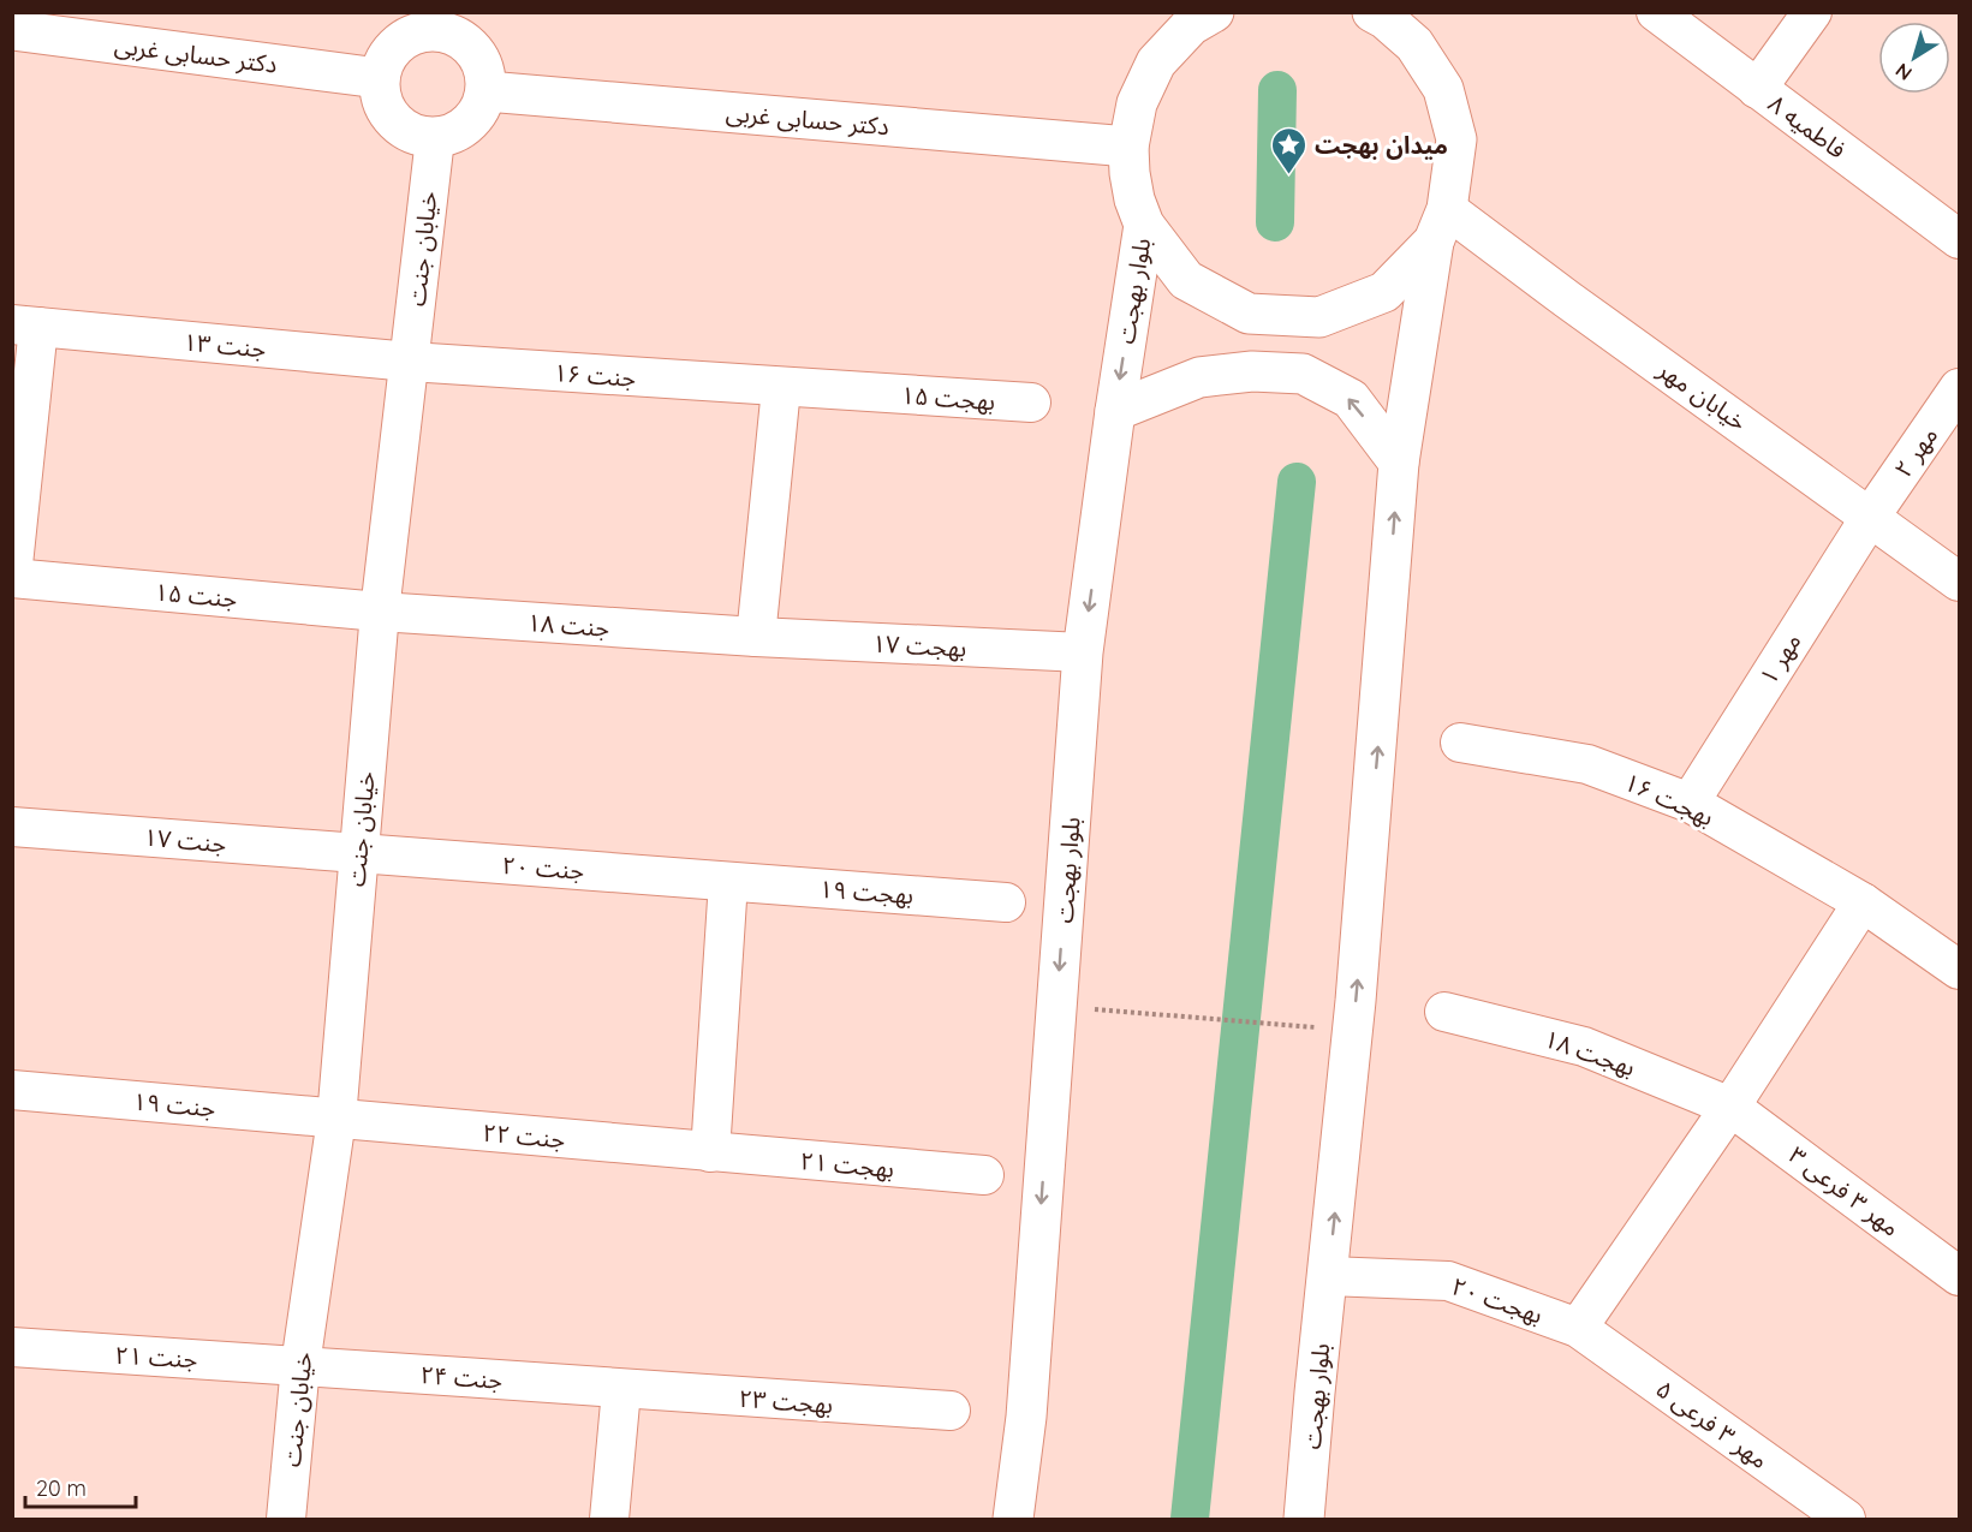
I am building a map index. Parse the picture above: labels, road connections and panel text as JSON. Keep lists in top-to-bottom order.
{
  "streets": {
    "main road": ["دکتر حسابی غربی", "بلوار بهجت"],
    "street": [
      "فاطمیه ۸",
      "خیابان جنت",
      "جنت ۱۳",
      "جنت ۱۶",
      "خیابان مهر",
      "بهجت ۱۵",
      "مهر ۲",
      "جنت ۱۵",
      "جنت ۱۸",
      "بهجت ۱۷",
      "مهر ۱",
      "بهجت ۱۶",
      "جنت ۱۷",
      "جنت ۲۰",
      "بهجت ۱۹",
      "بهجت ۱۸",
      "جنت ۱۹",
      "جنت ۲۲",
      "بهجت ۲۱",
      "مهر ۳ فرعی ۳",
      "بهجت ۲۰",
      "جنت ۲۱",
      "جنت ۲۴",
      "بهجت ۲۳",
      "مهر ۳ فرعی ۵"
    ]
  },
  "crossings": [
    ["دکتر حسابی غربی", "خیابان جنت"],
    ["خیابان جنت", "جنت ۱۳"],
    ["خیابان جنت", "جنت ۱۶"],
    ["خیابان جنت", "جنت ۱۵"],
    ["خیابان جنت", "جنت ۱۸"],
    ["خیابان جنت", "جنت ۱۷"],
    ["خیابان جنت", "جنت ۲۰"],
    ["خیابان جنت", "جنت ۱۹"],
    ["خیابان جنت", "جنت ۲۲"],
    ["خیابان جنت", "جنت ۲۱"],
    ["خیابان جنت", "جنت ۲۴"],
    ["بلوار بهجت", "خیابان مهر"],
    ["بلوار بهجت", "بهجت ۱۷"],
    ["بلوار بهجت", "بهجت ۲۰"],
    ["جنت ۱۳", "جنت ۱۶"],
    ["جنت ۱۶", "بهجت ۱۵"],
    ["خیابان مهر", "مهر ۲"],
    ["خیابان مهر", "مهر ۱"],
    ["مهر ۲", "مهر ۱"],
    ["جنت ۱۵", "جنت ۱۸"],
    ["جنت ۱۸", "بهجت ۱۷"],
    ["مهر ۱", "بهجت ۱۶"],
    ["جنت ۱۷", "جنت ۲۰"],
    ["جنت ۲۰", "بهجت ۱۹"],
    ["بهجت ۱۸", "مهر ۳ فرعی ۳"],
    ["جنت ۱۹", "جنت ۲۲"],
    ["جنت ۲۲", "بهجت ۲۱"],
    ["بهجت ۲۰", "مهر ۳ فرعی ۵"],
    ["جنت ۲۱", "جنت ۲۴"],
    ["جنت ۲۴", "بهجت ۲۳"]
  ],
  "places": {
    "place": ["میدان بهجت"]
  },
  "scale_bar": "20 m",
  "north": "bottom left"
}
